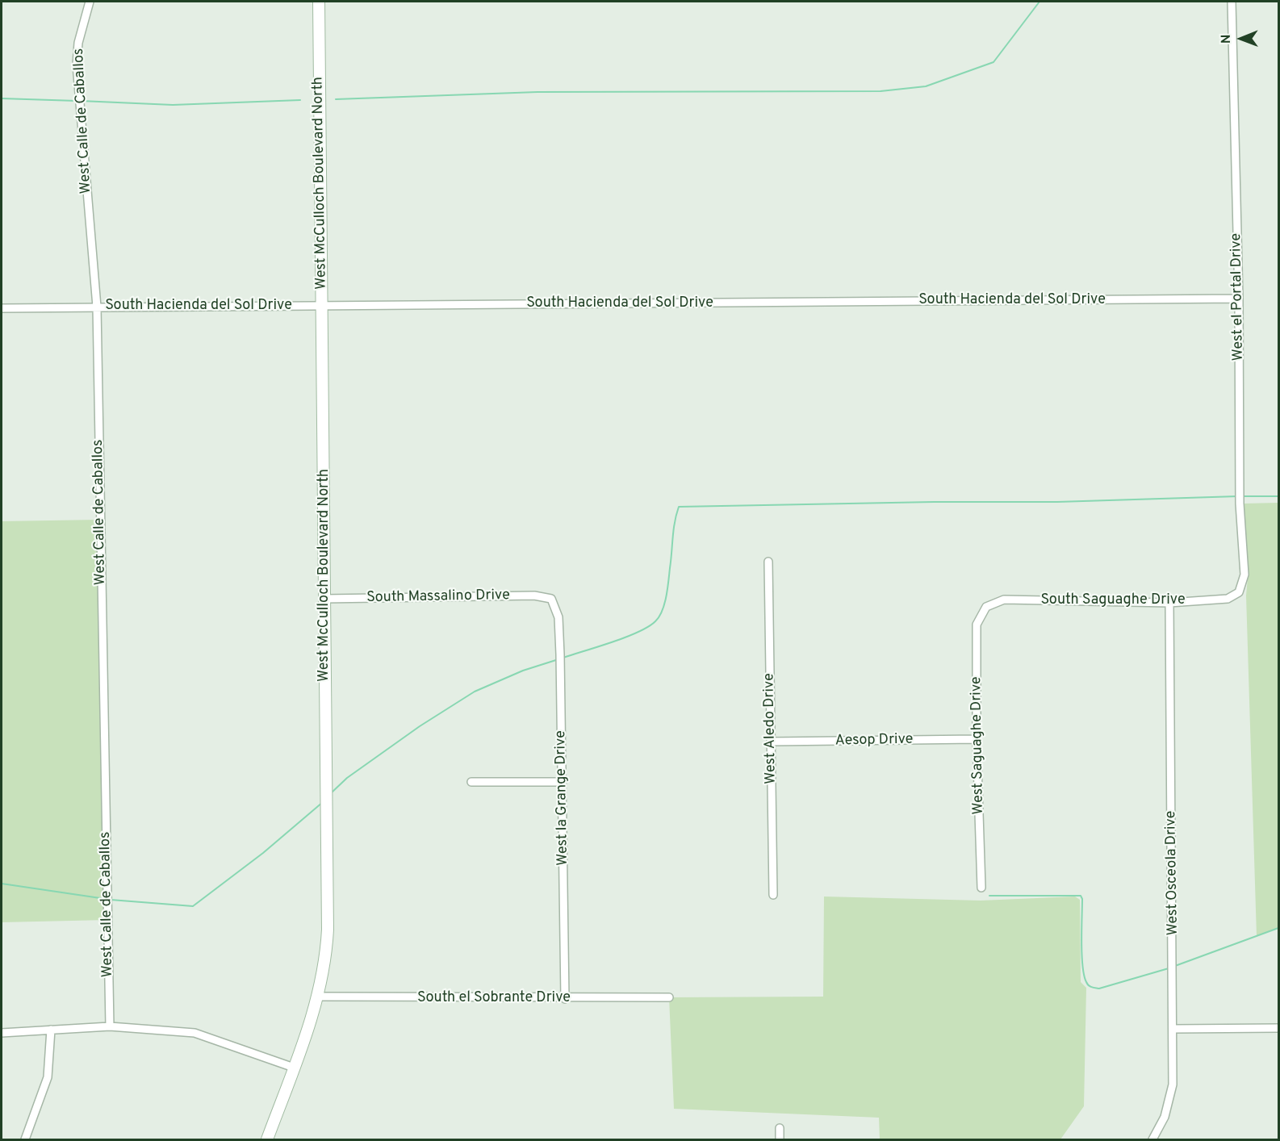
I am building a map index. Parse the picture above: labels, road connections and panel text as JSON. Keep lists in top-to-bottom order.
{
  "streets": {
    "main road": ["West McCulloch Boulevard North"],
    "street": [
      "West Calle de Caballos",
      "West el Portal Drive",
      "South Hacienda del Sol Drive",
      "South Massalino Drive",
      "South Saguaghe Drive",
      "West Aledo Drive",
      "Aesop Drive",
      "West Saguaghe Drive",
      "West la Grange Drive",
      "West Osceola Drive",
      "South el Sobrante Drive"
    ]
  },
  "crossings": [
    ["West Calle de Caballos", "South Hacienda del Sol Drive"],
    ["West McCulloch Boulevard North", "South Hacienda del Sol Drive"],
    ["West McCulloch Boulevard North", "South Massalino Drive"],
    ["West McCulloch Boulevard North", "South el Sobrante Drive"],
    ["West el Portal Drive", "South Hacienda del Sol Drive"],
    ["West el Portal Drive", "South Saguaghe Drive"],
    ["South Massalino Drive", "West la Grange Drive"],
    ["South Saguaghe Drive", "West Saguaghe Drive"],
    ["South Saguaghe Drive", "West Osceola Drive"],
    ["West Aledo Drive", "Aesop Drive"],
    ["Aesop Drive", "West Saguaghe Drive"],
    ["West la Grange Drive", "South el Sobrante Drive"]
  ],
  "north": "left"
}
